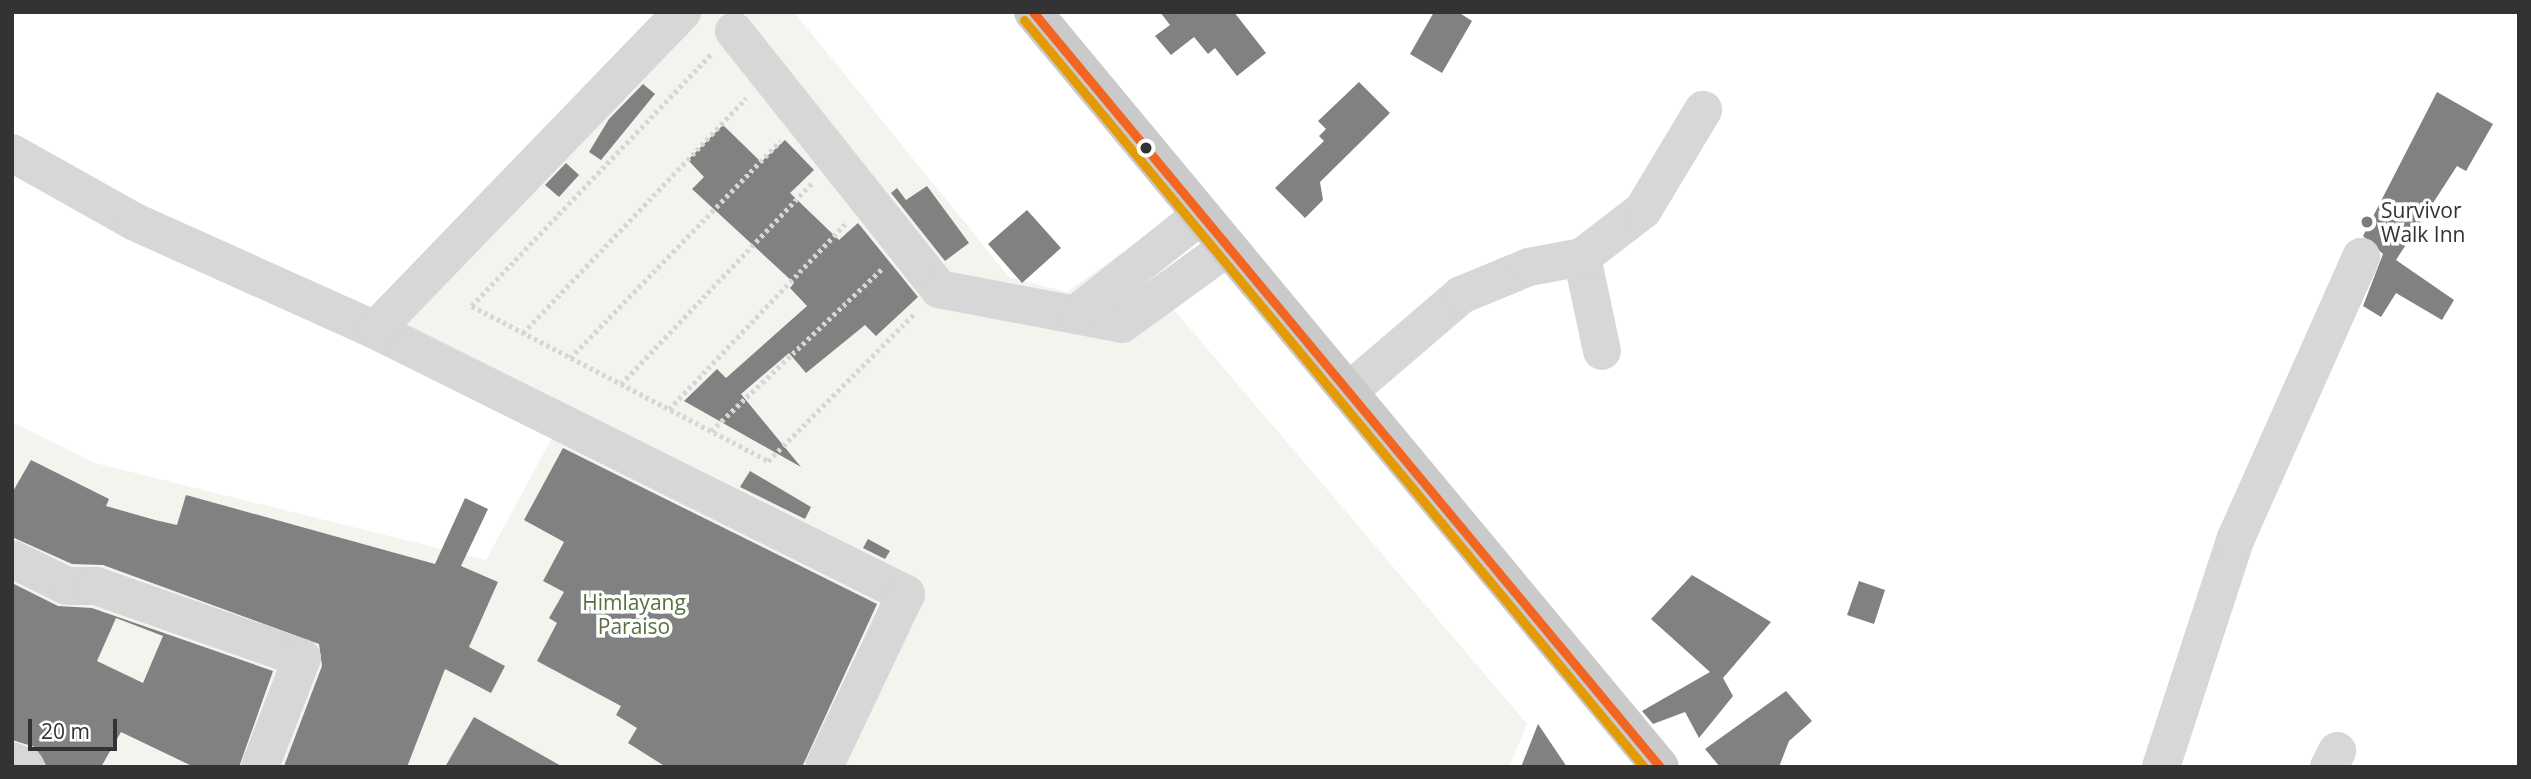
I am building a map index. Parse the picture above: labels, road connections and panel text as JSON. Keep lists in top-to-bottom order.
{
  "parks": ["Himlayang Paraiso"],
  "places": ["Survivor Walk Inn"],
  "scale_bar": "20 m"
}
